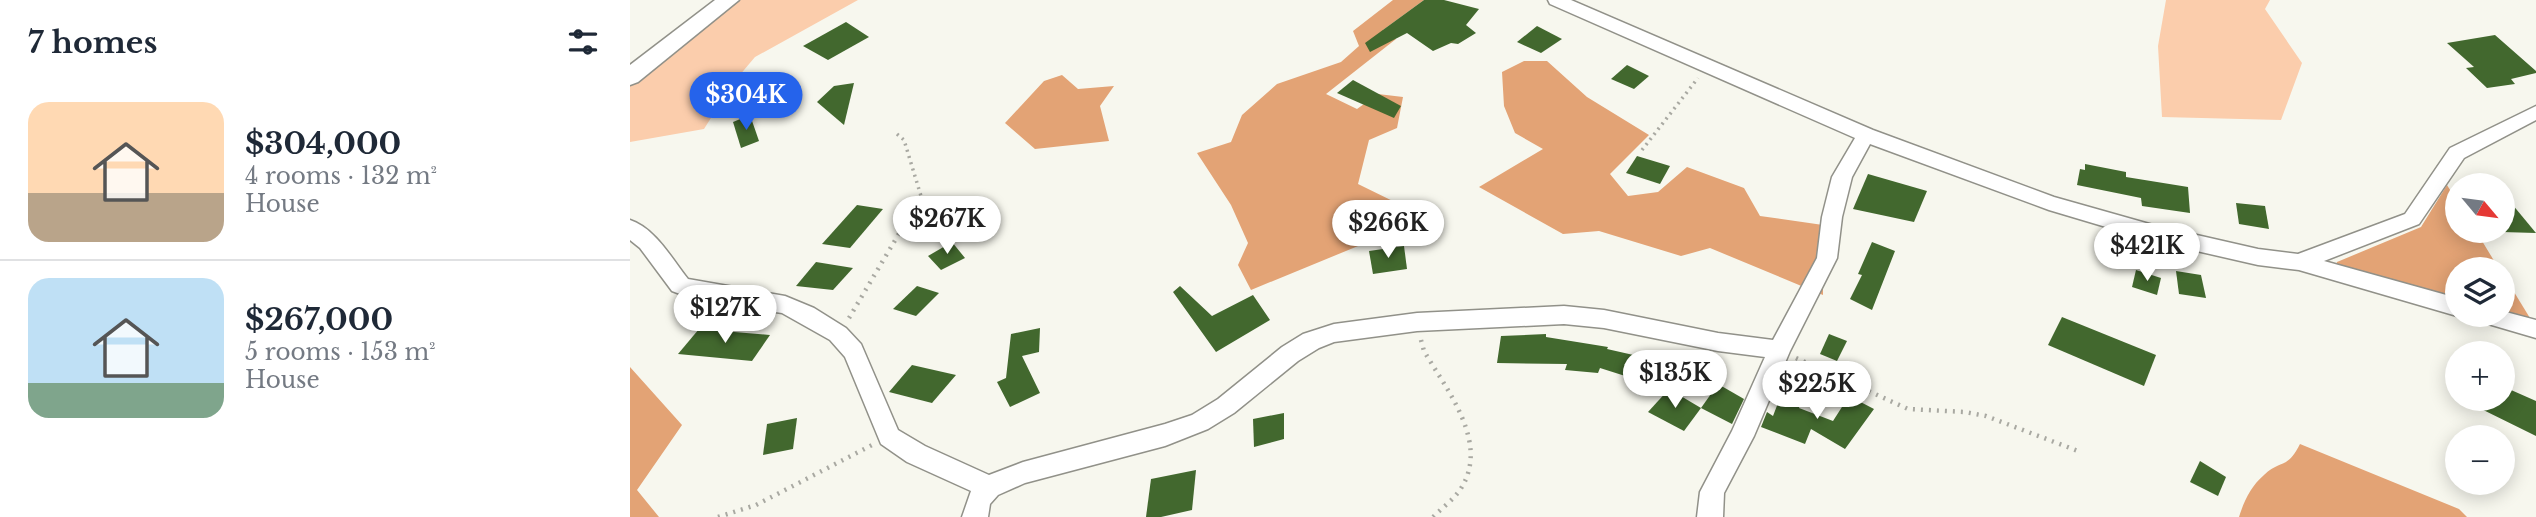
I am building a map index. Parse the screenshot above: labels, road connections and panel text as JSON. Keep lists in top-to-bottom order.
{
  "north": "bottom right",
  "page": {
    "heading": "7 homes",
    "price": [
      "$304K",
      "$267K",
      "$266K",
      "$421K",
      "$127K",
      "$135K",
      "$225K"
    ],
    "list": [
      {
        "name": "$304,000",
        "note": "4 rooms · 132 m² · House"
      },
      {
        "name": "$267,000",
        "note": "5 rooms · 153 m² · House"
      }
    ],
    "map_buttons": ["+", "−"]
  }
}
